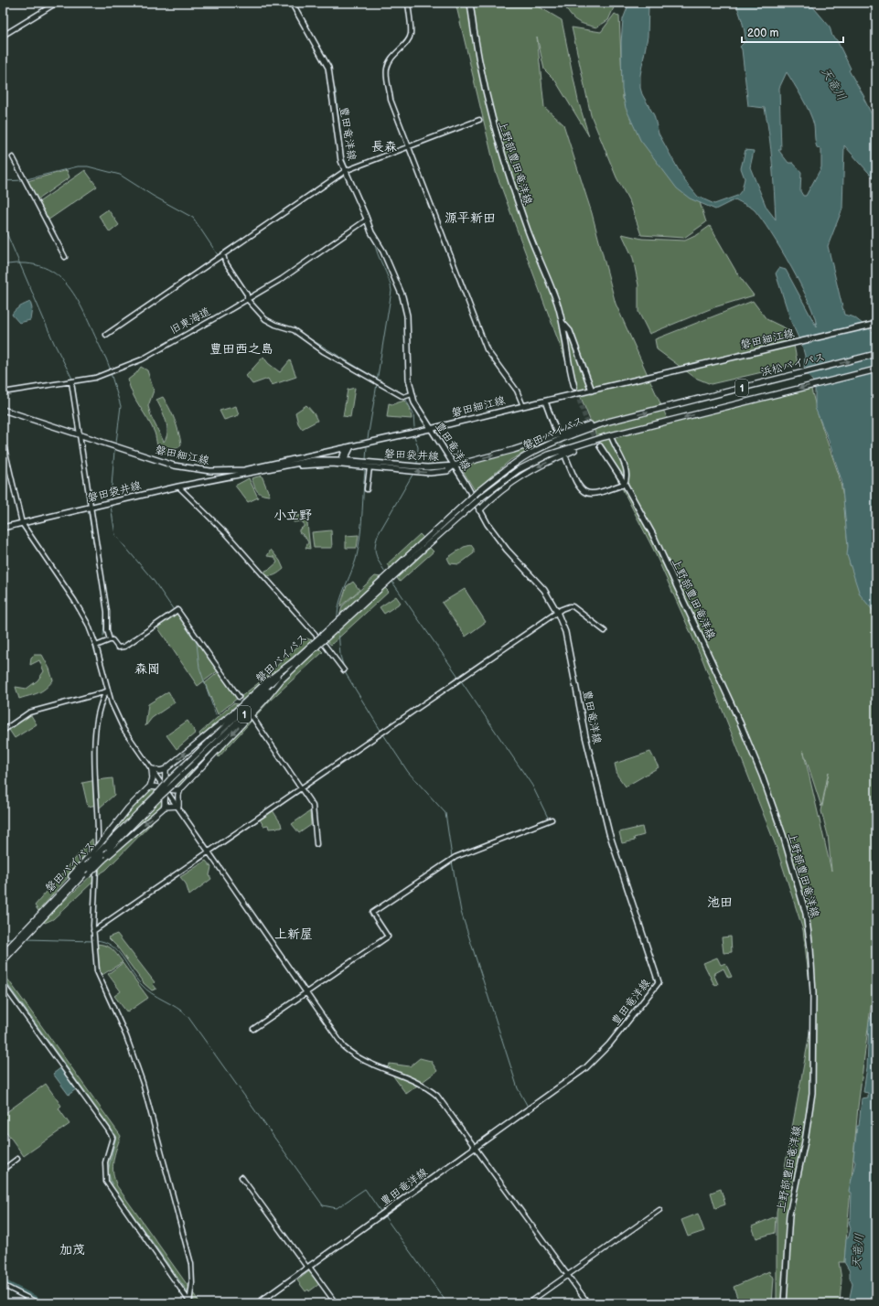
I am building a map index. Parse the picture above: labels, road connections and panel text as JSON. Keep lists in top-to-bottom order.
{
  "streets": {
    "highway": ["浜松バイパス", "1", "磐田バイパス"],
    "main road": [
      "豊田竜洋線",
      "上野部豊田竜洋線",
      "磐田細江線",
      "磐田袋井線"
    ],
    "street": ["旧東海道"]
  },
  "crossings": [
    ["豊田竜洋線", "旧東海道"],
    ["豊田竜洋線", "磐田細江線"],
    ["豊田竜洋線", "1"],
    ["豊田竜洋線", "磐田袋井線"],
    ["上野部豊田竜洋線", "磐田細江線"],
    ["浜松バイパス", "1"],
    ["浜松バイパス", "磐田バイパス"],
    ["1", "磐田バイパス"],
    ["1", "磐田袋井線"]
  ],
  "districts": [
    "長森",
    "源平新田",
    "豊田西之島",
    "小立野",
    "森岡",
    "池田",
    "上新屋",
    "加茂"
  ],
  "water": ["天竜川"],
  "scale_bar": "200 m"
}
